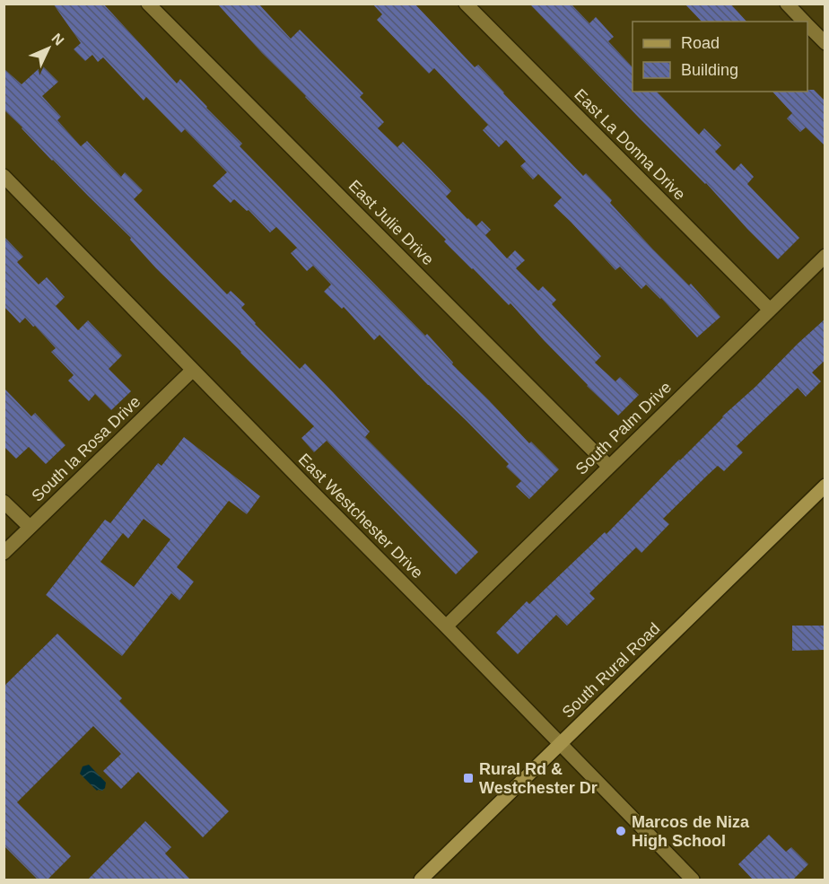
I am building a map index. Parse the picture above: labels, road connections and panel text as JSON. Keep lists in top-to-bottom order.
{
  "streets": {
    "main road": ["South Rural Road"],
    "street": [
      "East La Donna Drive",
      "East Julie Drive",
      "South Palm Drive",
      "South la Rosa Drive",
      "East Westchester Drive"
    ]
  },
  "crossings": [
    ["East La Donna Drive", "South Palm Drive"],
    ["East Julie Drive", "South Palm Drive"],
    ["South Palm Drive", "East Westchester Drive"],
    ["South la Rosa Drive", "East Westchester Drive"],
    ["East Westchester Drive", "South Rural Road"]
  ],
  "places": {
    "transit": ["Rural Rd & Westchester Dr"],
    "other": ["Marcos de Niza High School"]
  },
  "legend": ["Road", "Building"],
  "north": "top right"
}
